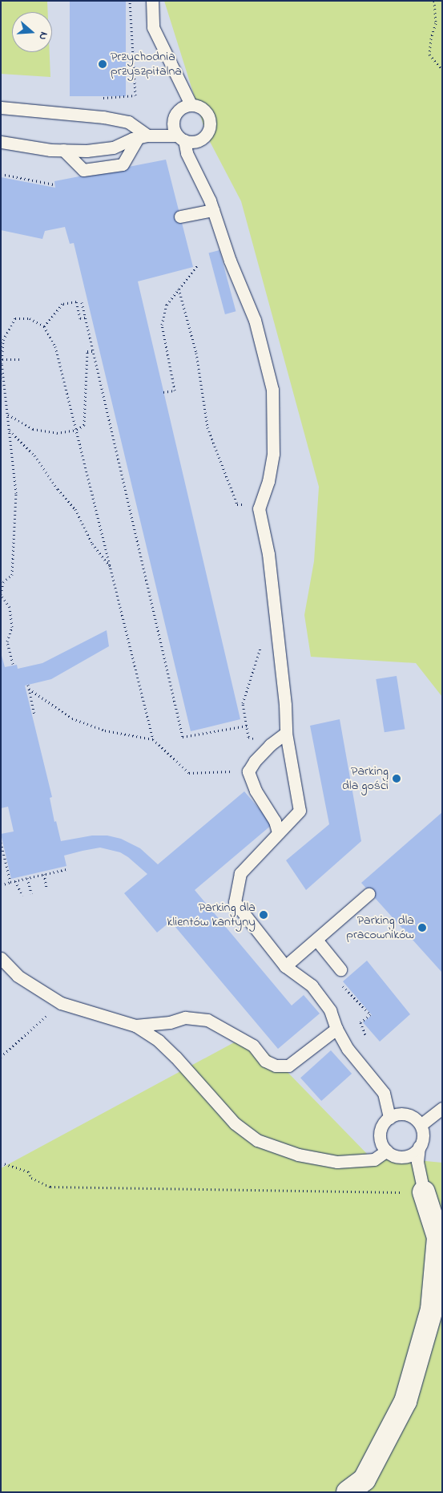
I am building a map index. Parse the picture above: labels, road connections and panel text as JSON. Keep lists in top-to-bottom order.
{
  "places": [
    "Przychodnia przyszpitalna",
    "Parking dla gości",
    "Parking dla klientów kantyny",
    "Parking dla pracowników"
  ],
  "north": "right"
}
